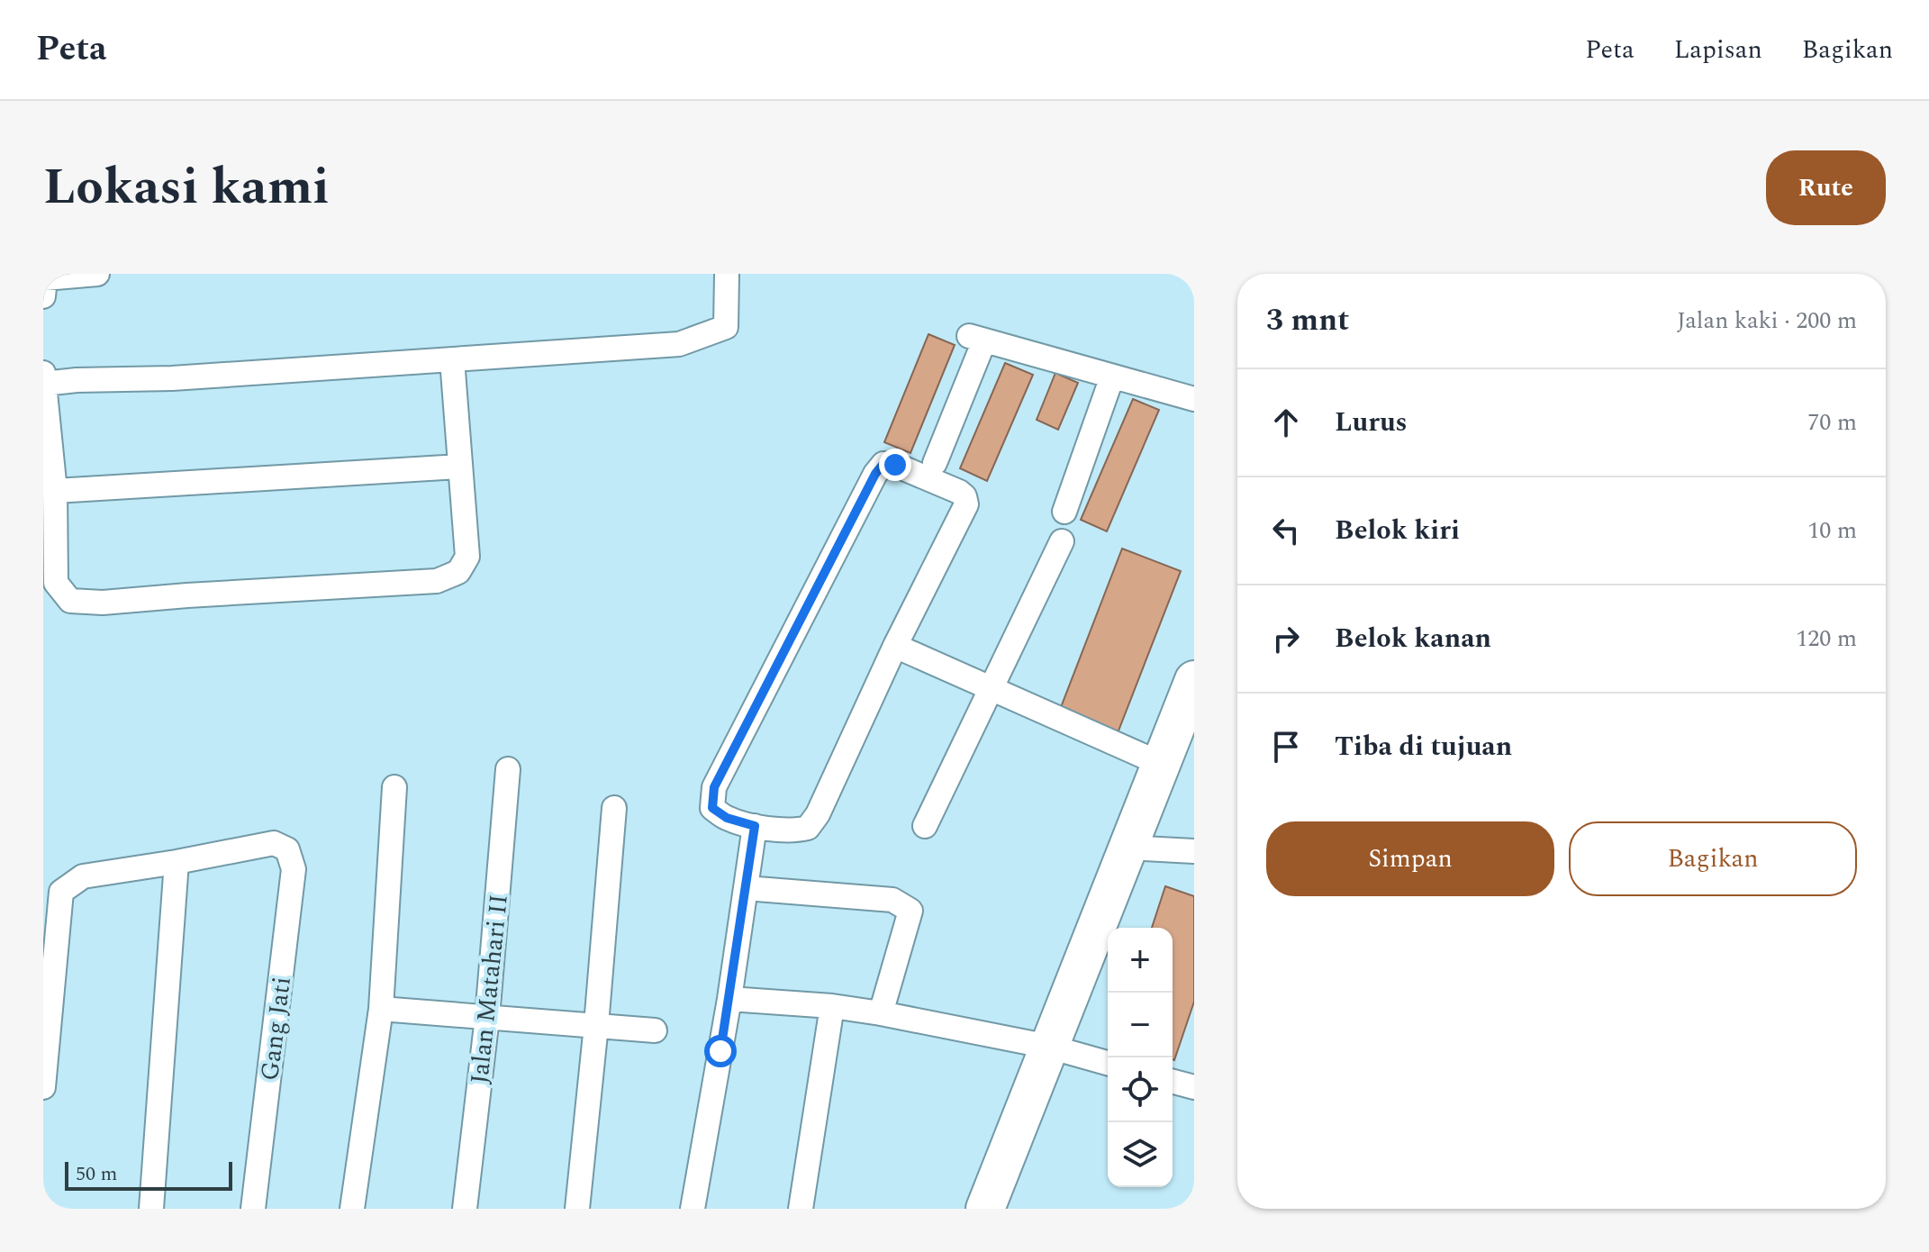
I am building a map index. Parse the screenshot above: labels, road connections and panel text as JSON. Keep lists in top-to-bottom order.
{
  "streets": {
    "street": ["Jalan Matahari II", "Gang Jati"]
  },
  "scale_bar": "50 m",
  "page": {
    "header": "Peta",
    "nav": ["Peta", "Lapisan", "Bagikan"],
    "title": "Lokasi kami",
    "buttons": [
      "Rute",
      ["Simpan", "Bagikan"]
    ],
    "heading": ["3 mnt", "Jalan kaki · 200 m"],
    "list": [
      ["Lurus", "70 m"],
      ["Belok kiri", "10 m"],
      ["Belok kanan", "120 m"],
      "Tiba di tujuan"
    ],
    "map_buttons": ["+", "−"],
    "scale": "50 m"
  }
}
